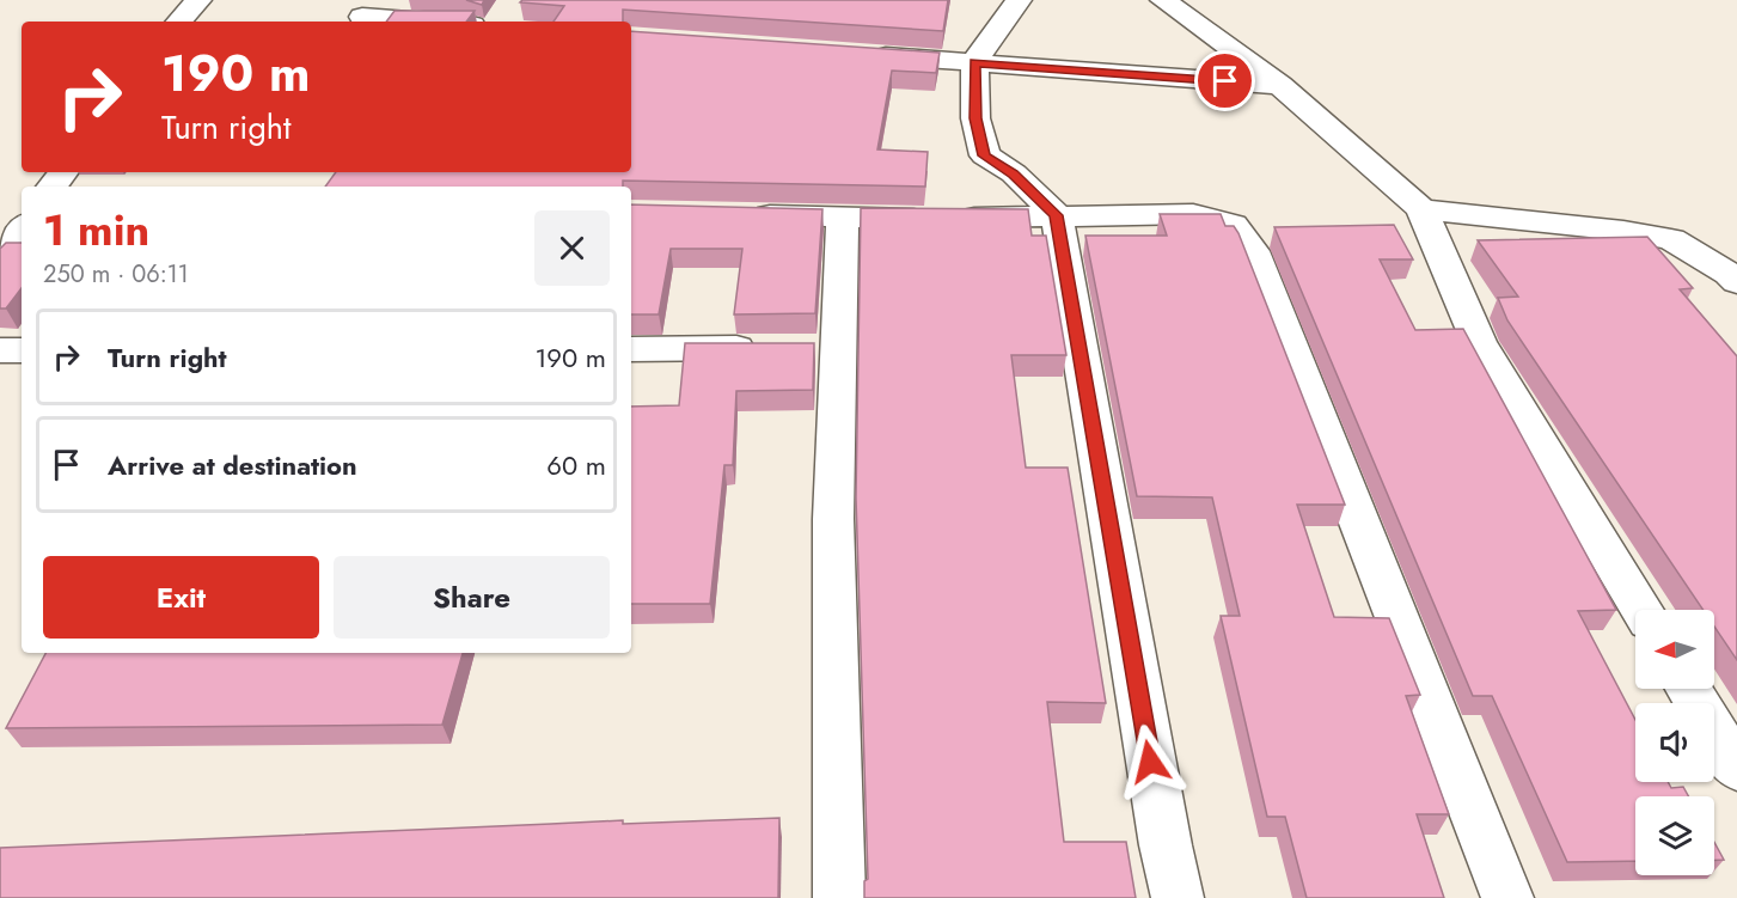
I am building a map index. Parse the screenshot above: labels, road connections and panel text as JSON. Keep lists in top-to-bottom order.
{
  "north": "left",
  "page": {
    "turn": ["190 m", "Turn right"],
    "heading": ["1 min", "250 m · 06:11"],
    "list": [
      {
        "name": "Turn right",
        "value": "190 m"
      },
      {
        "name": "Arrive at destination",
        "value": "60 m"
      }
    ],
    "buttons": ["Exit", "Share"]
  }
}
